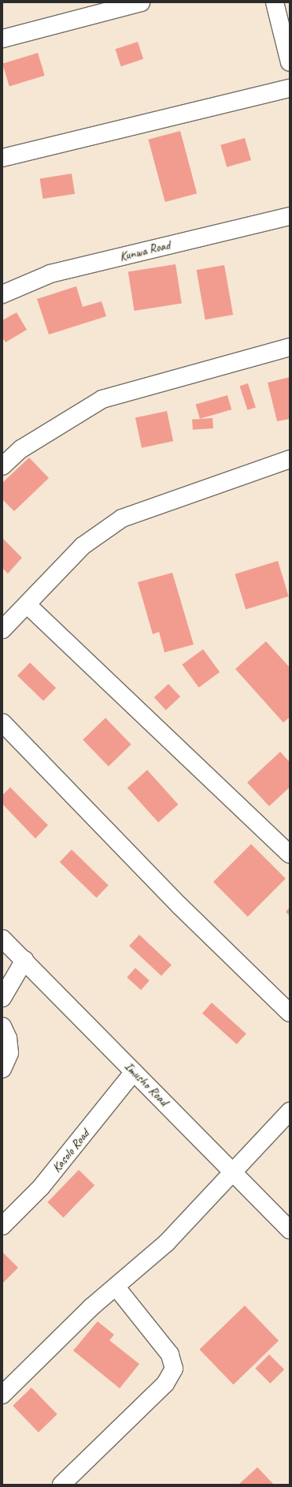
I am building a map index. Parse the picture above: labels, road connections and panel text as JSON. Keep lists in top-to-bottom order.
{
  "streets": {
    "street": ["Kunwa Road", "Imusho Road", "Kasolo Road"]
  },
  "crossings": [
    ["Imusho Road", "Kasolo Road"]
  ]
}
